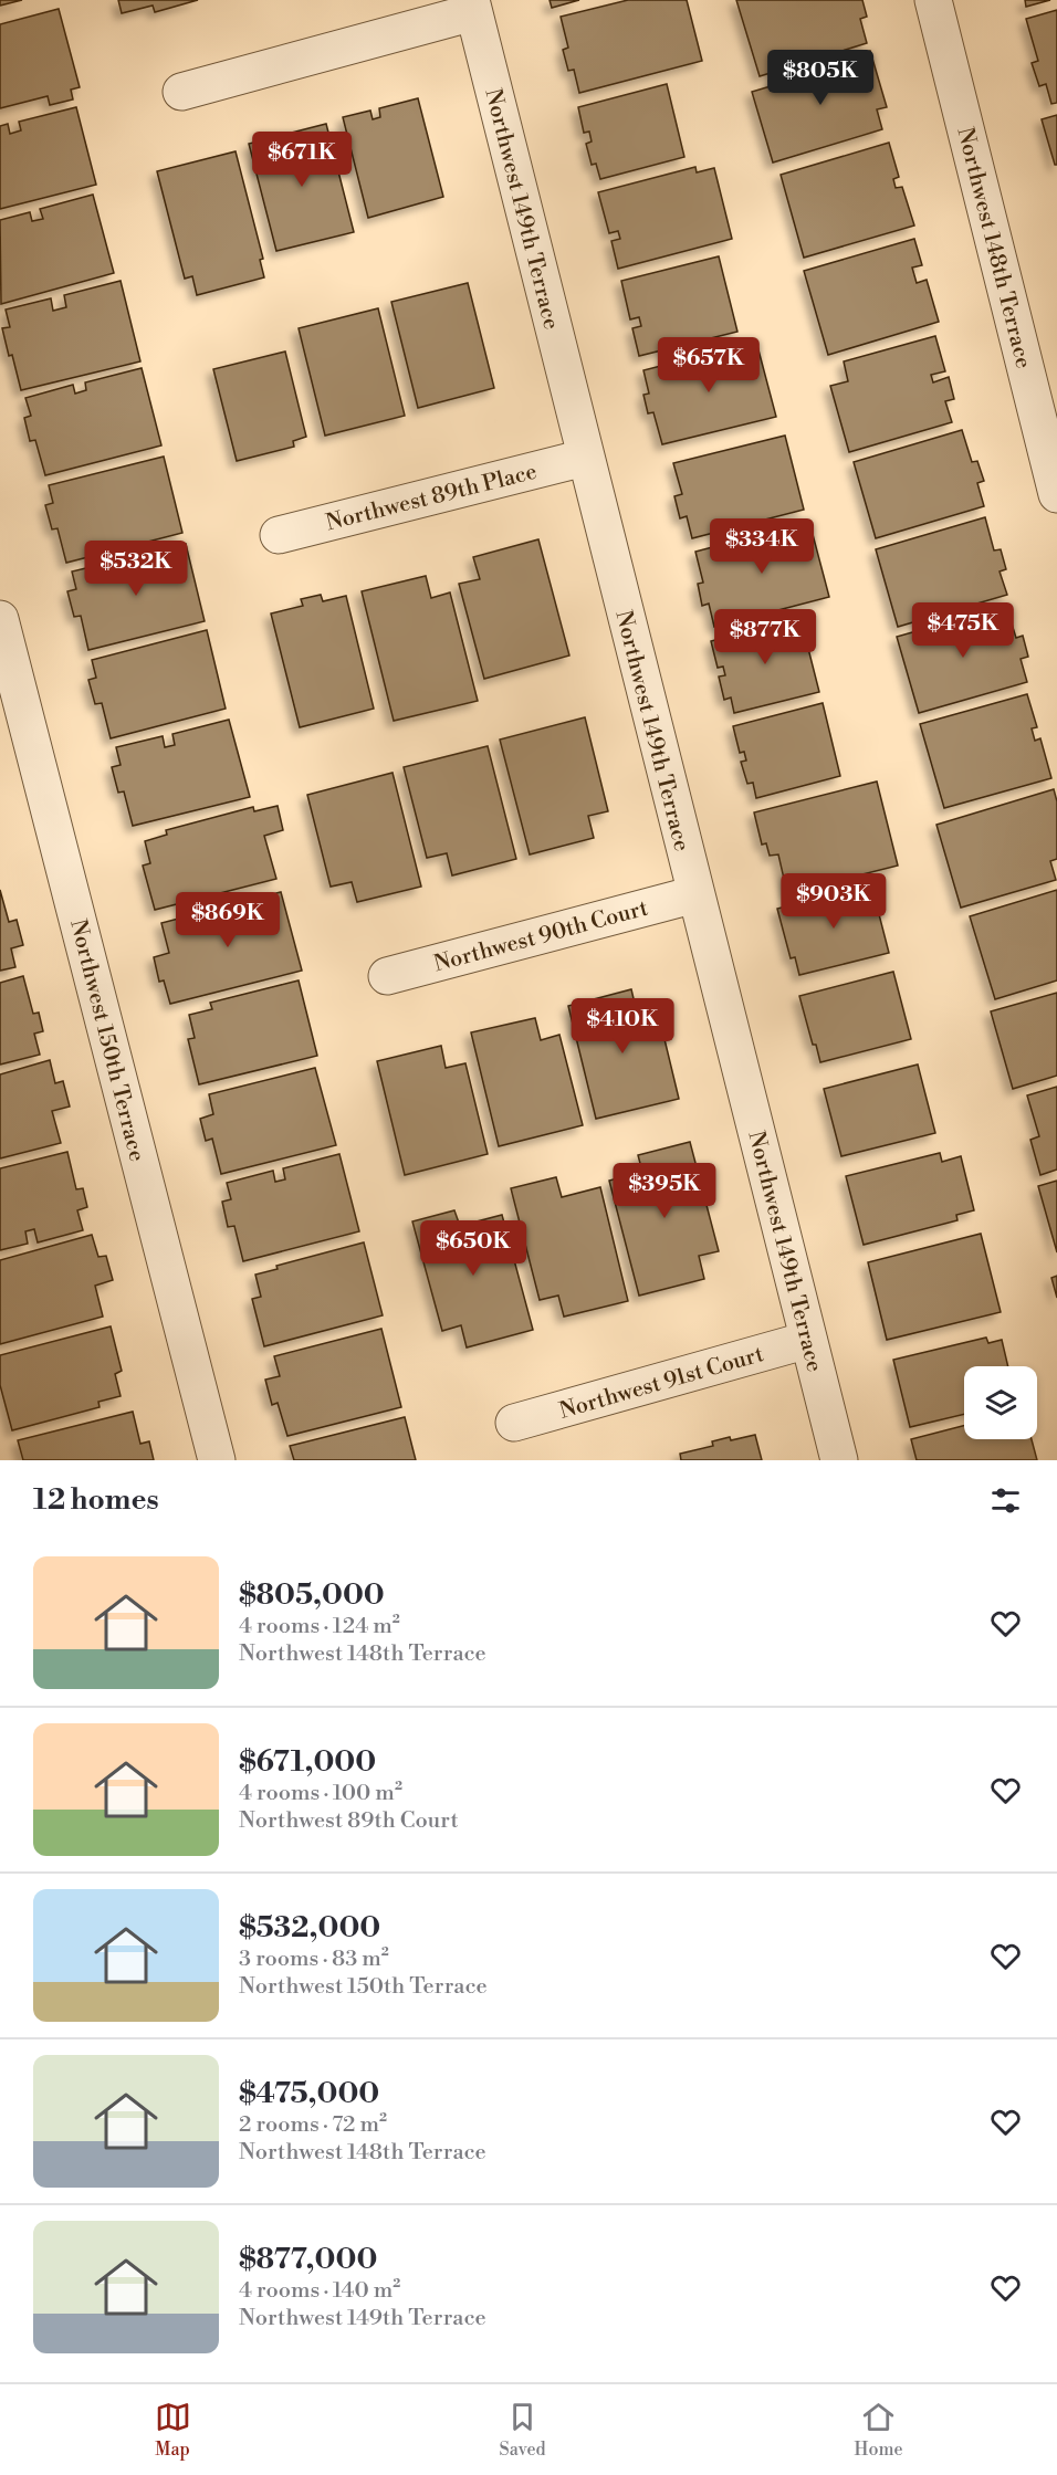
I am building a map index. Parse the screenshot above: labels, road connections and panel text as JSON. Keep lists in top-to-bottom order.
{
  "streets": {
    "street": [
      "Northwest 149th Terrace",
      "Northwest 148th Terrace",
      "Northwest 89th Place",
      "Northwest 90th Court",
      "Northwest 150th Terrace",
      "Northwest 91st Court"
    ]
  },
  "crossings": [
    ["Northwest 149th Terrace", "Northwest 89th Place"],
    ["Northwest 149th Terrace", "Northwest 90th Court"],
    ["Northwest 149th Terrace", "Northwest 91st Court"]
  ],
  "page": {
    "price": [
      "$805K",
      "$671K",
      "$657K",
      "$334K",
      "$532K",
      "$475K",
      "$877K",
      "$903K",
      "$869K",
      "$410K",
      "$395K",
      "$650K"
    ],
    "heading": "12 homes",
    "list": [
      {
        "name": "$805,000",
        "note": "4 rooms · 124 m² · Northwest 148th Terrace"
      },
      {
        "name": "$671,000",
        "note": "4 rooms · 100 m² · Northwest 89th Court"
      },
      {
        "name": "$532,000",
        "note": "3 rooms · 83 m² · Northwest 150th Terrace"
      },
      {
        "name": "$475,000",
        "note": "2 rooms · 72 m² · Northwest 148th Terrace"
      },
      {
        "name": "$877,000",
        "note": "4 rooms · 140 m² · Northwest 149th Terrace"
      }
    ],
    "tabs": ["Map", "Saved", "Home"]
  }
}
